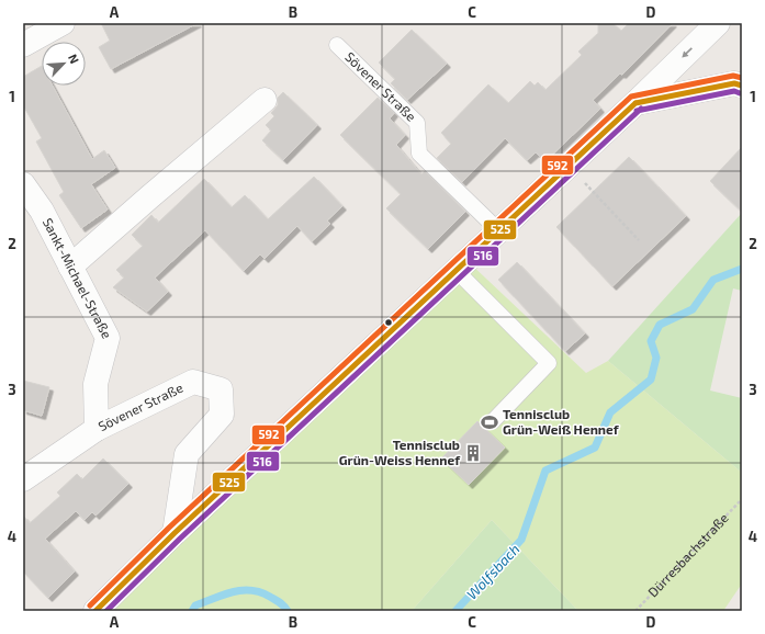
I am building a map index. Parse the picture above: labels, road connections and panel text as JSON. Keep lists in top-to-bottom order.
{
  "streets": {
    "street": ["Sövener Straße", "Sankt-Michael-Straße"],
    "path": ["Dürresbachstraße"]
  },
  "crossings": [
    ["Sövener Straße", "Sankt-Michael-Straße"]
  ],
  "water": ["Wolfsbach"],
  "places": {
    "sports": ["Tennisclub Grün-Weiß Hennef"],
    "building": ["Tennisclub Grün-Weiss Hennef"]
  },
  "lines": ["transit line 592", "transit line 525", "transit line 516"],
  "north": "top right",
  "grid": {
    "columns": [
      "A",
      "B",
      "C",
      "D"
    ],
    "rows": [
      "1",
      "2",
      "3",
      "4"
    ]
  }
}
